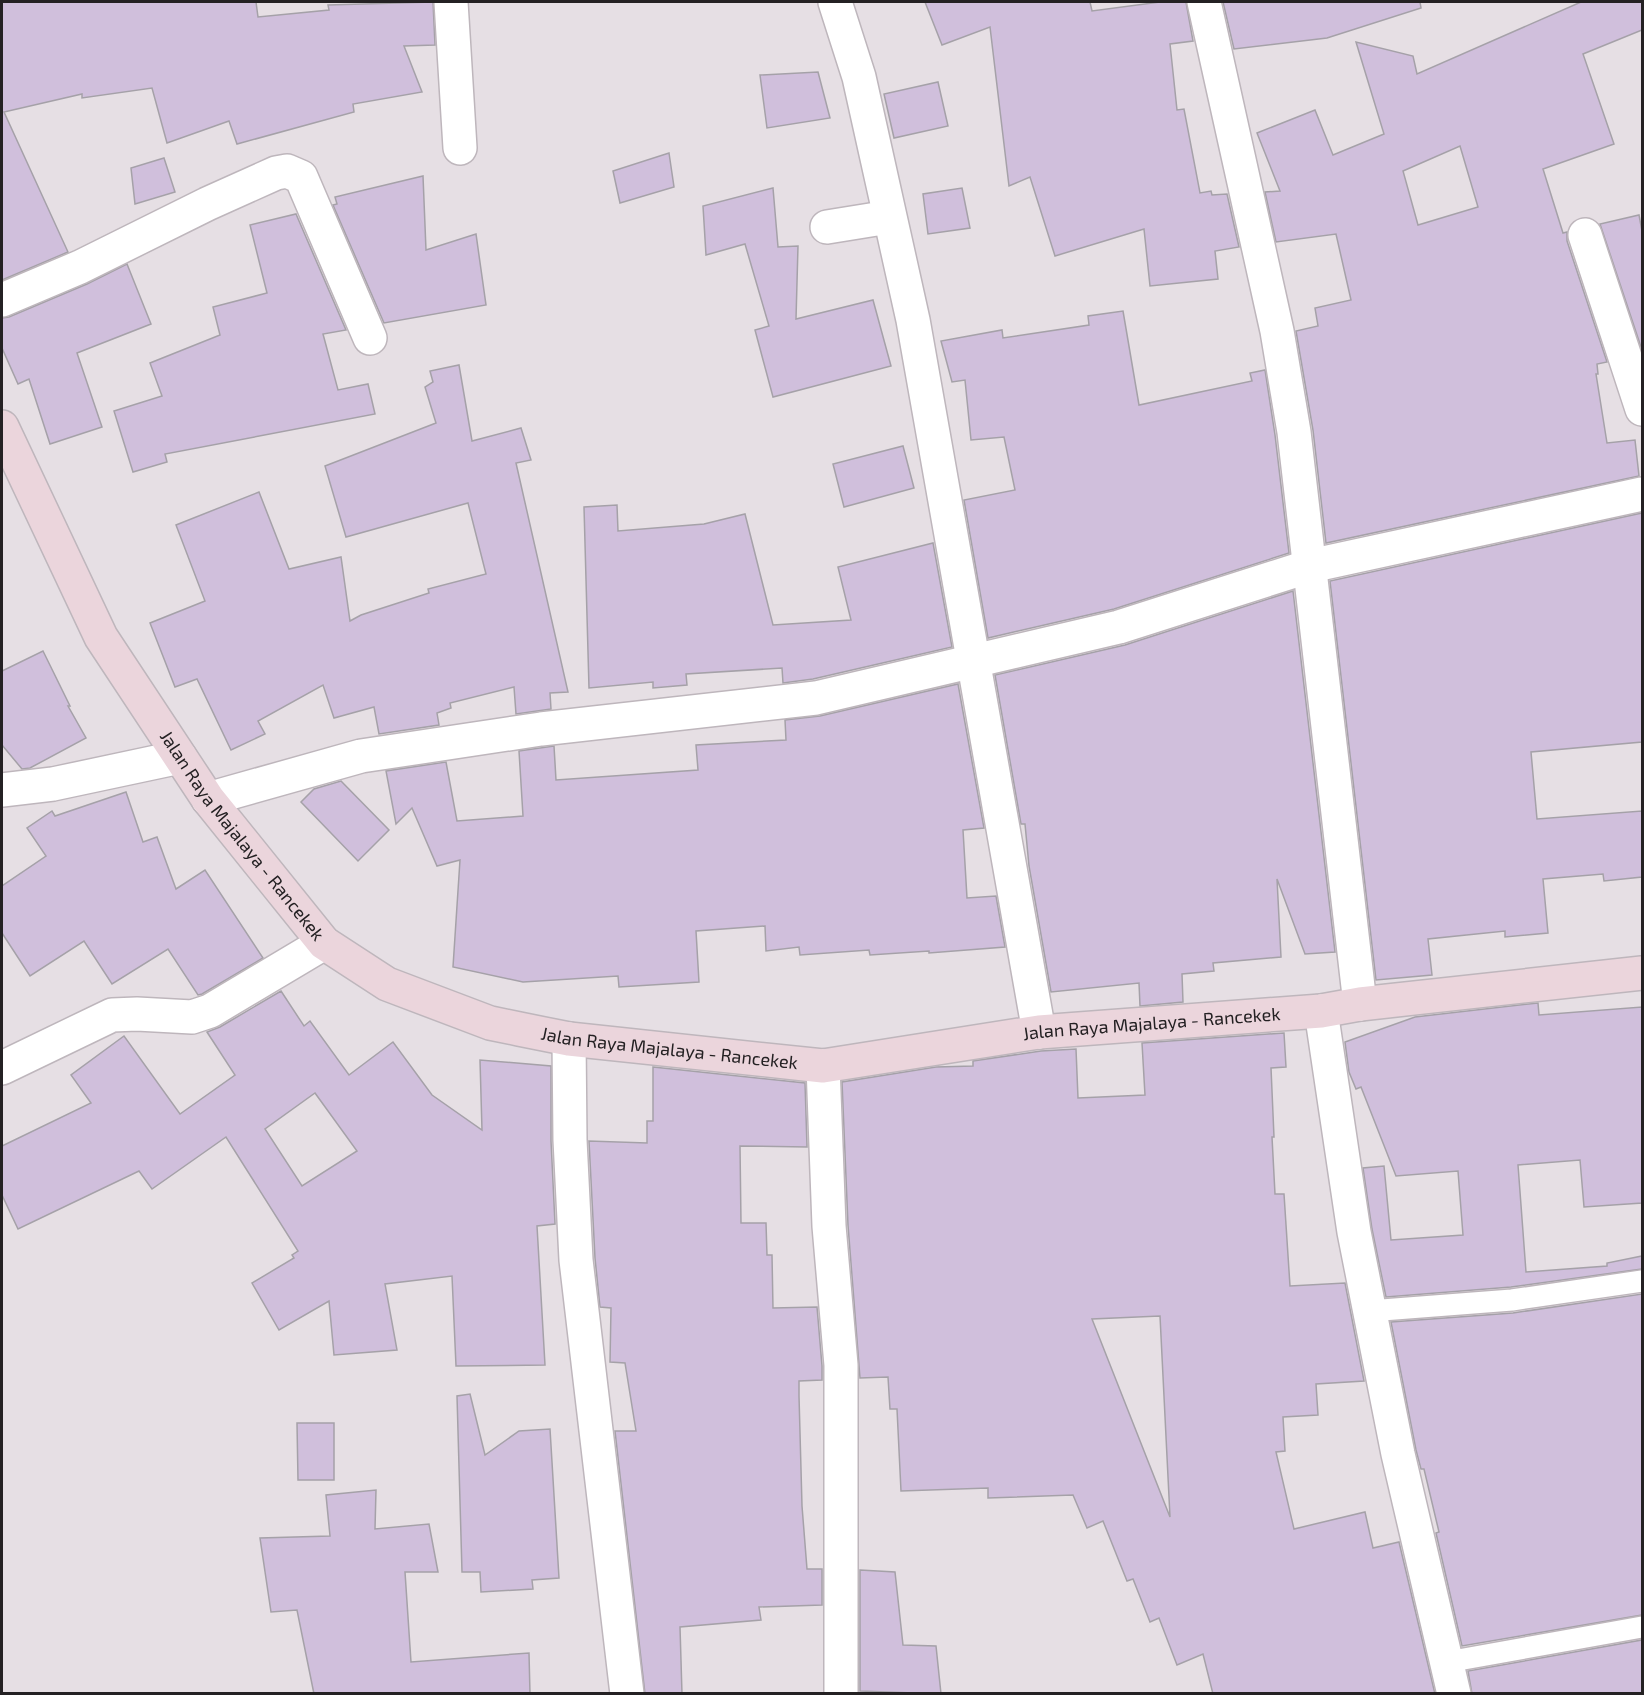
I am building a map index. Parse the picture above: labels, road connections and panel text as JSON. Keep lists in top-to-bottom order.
{
  "streets": {
    "main road": ["Jalan Raya Majalaya - Rancekek"]
  }
}
